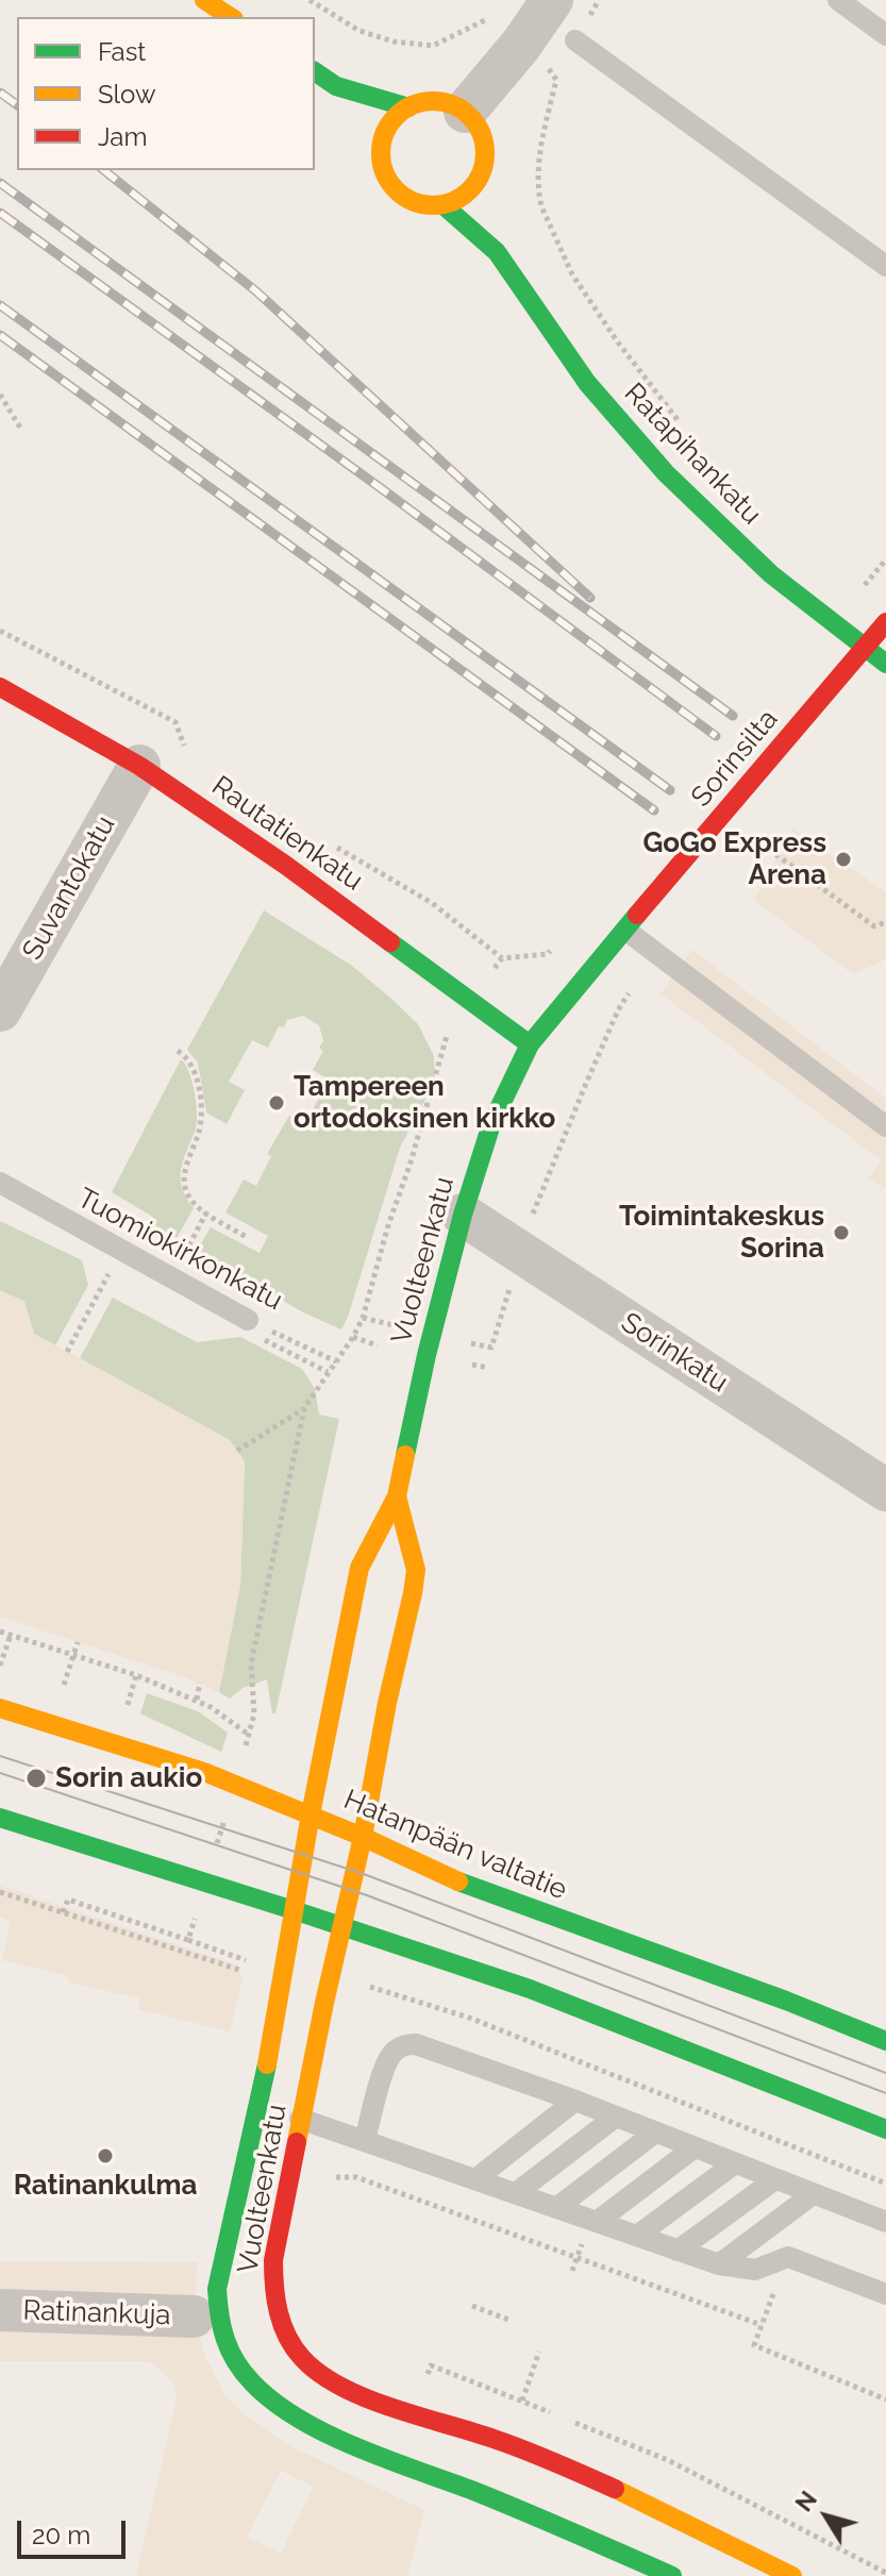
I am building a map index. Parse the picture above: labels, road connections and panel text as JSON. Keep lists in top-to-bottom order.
{
  "streets": {
    "main road": [
      "Ratapihankatu",
      "Sorinsilta",
      "Rautatienkatu",
      "Vuolteenkatu",
      "Hatanpään valtatie"
    ],
    "street": ["Suvantokatu", "Sorinkatu", "Ratinankuja"],
    "lane": ["Tuomiokirkonkatu"]
  },
  "crossings": [
    ["Sorinsilta", "Vuolteenkatu"],
    ["Rautatienkatu", "Suvantokatu"],
    ["Rautatienkatu", "Vuolteenkatu"],
    ["Vuolteenkatu", "Sorinkatu"],
    ["Vuolteenkatu", "Hatanpään valtatie"]
  ],
  "places": [
    "GoGo Express Arena",
    "Tampereen ortodoksinen kirkko",
    "Toimintakeskus Sorina",
    "Sorin aukio",
    "Ratinankulma"
  ],
  "legend": ["Fast", "Slow", "Jam"],
  "scale_bar": "20 m",
  "north": "top left"
}
